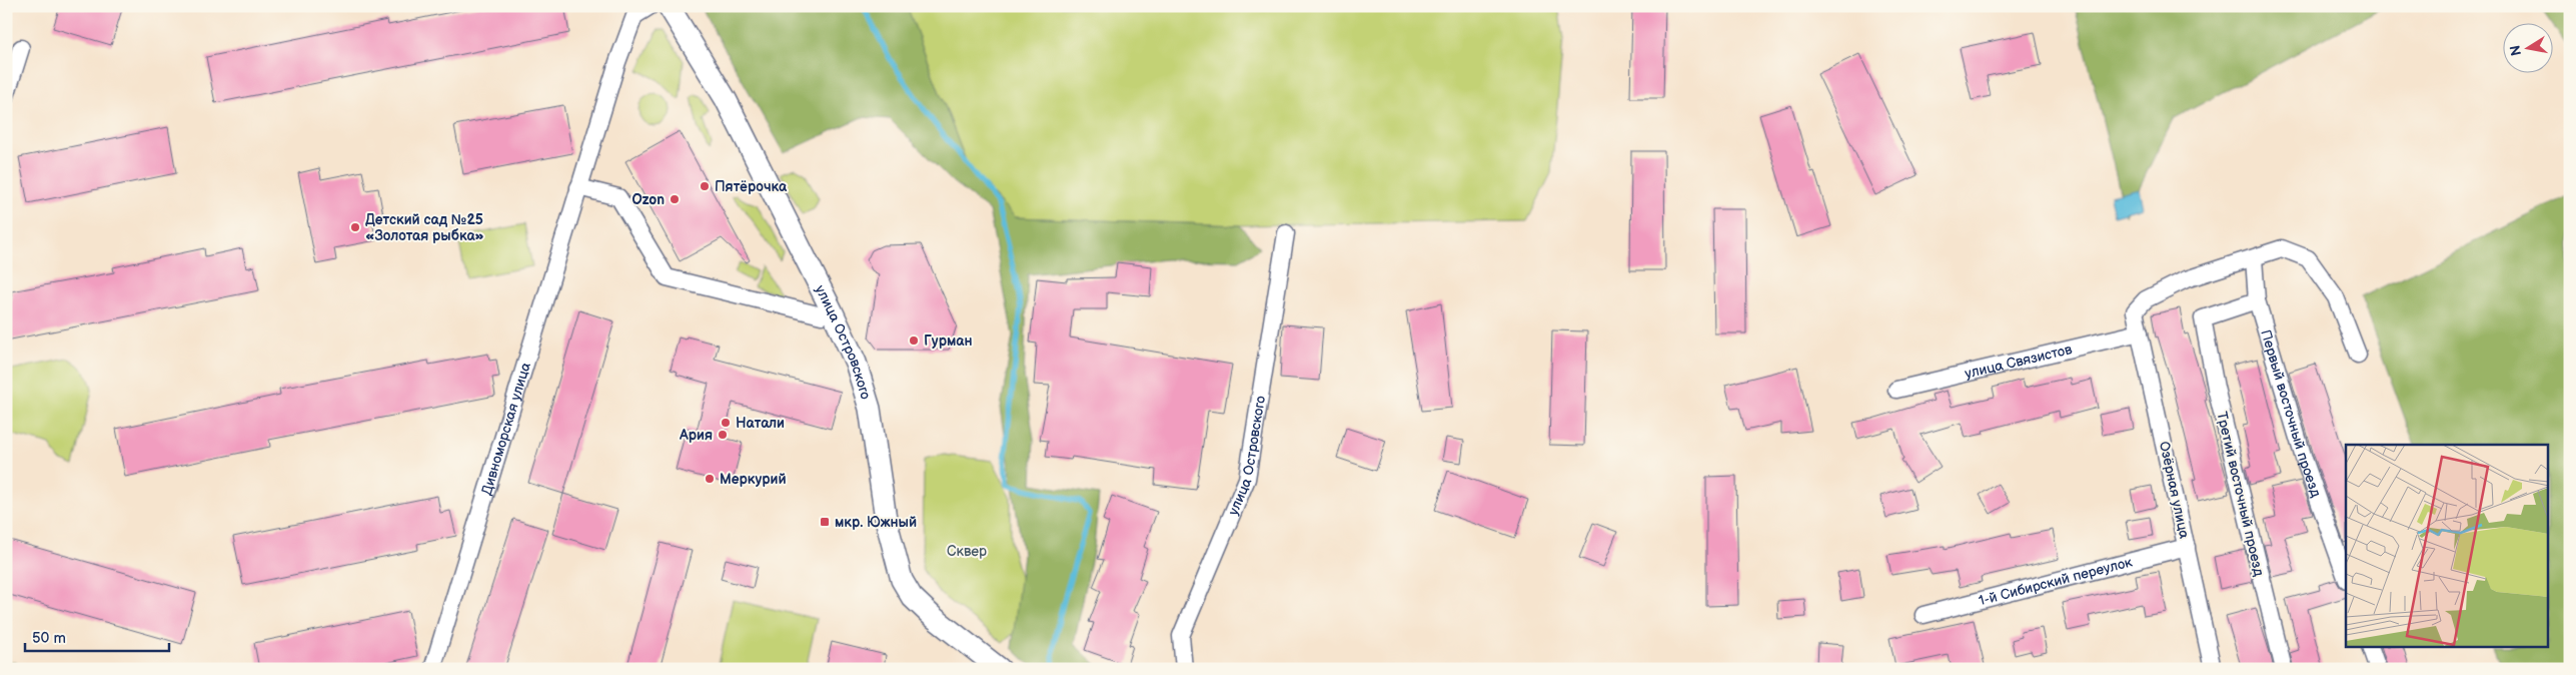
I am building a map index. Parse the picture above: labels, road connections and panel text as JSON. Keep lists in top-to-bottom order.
{
  "streets": {
    "street": [
      "улица Островского",
      "улица Связистов",
      "Первый восточный проезд",
      "Дивноморская улица",
      "Озёрная улица",
      "Третий восточный проезд",
      "1-й Сибирский переулок"
    ]
  },
  "crossings": [
    ["улица Связистов", "Озёрная улица"],
    ["Первый восточный проезд", "Озёрная улица"],
    ["Первый восточный проезд", "Третий восточный проезд"],
    ["Озёрная улица", "1-й Сибирский переулок"]
  ],
  "parks": ["Сквер"],
  "places": {
    "other": [
      "Пятёрочка",
      "Ozon",
      "Детский сад №25 «Золотая рыбка»",
      "Гурман",
      "Натали",
      "Ария",
      "Меркурий"
    ],
    "transit": ["мкр. Южный"]
  },
  "scale_bar": "50 m",
  "north": "left"
}
